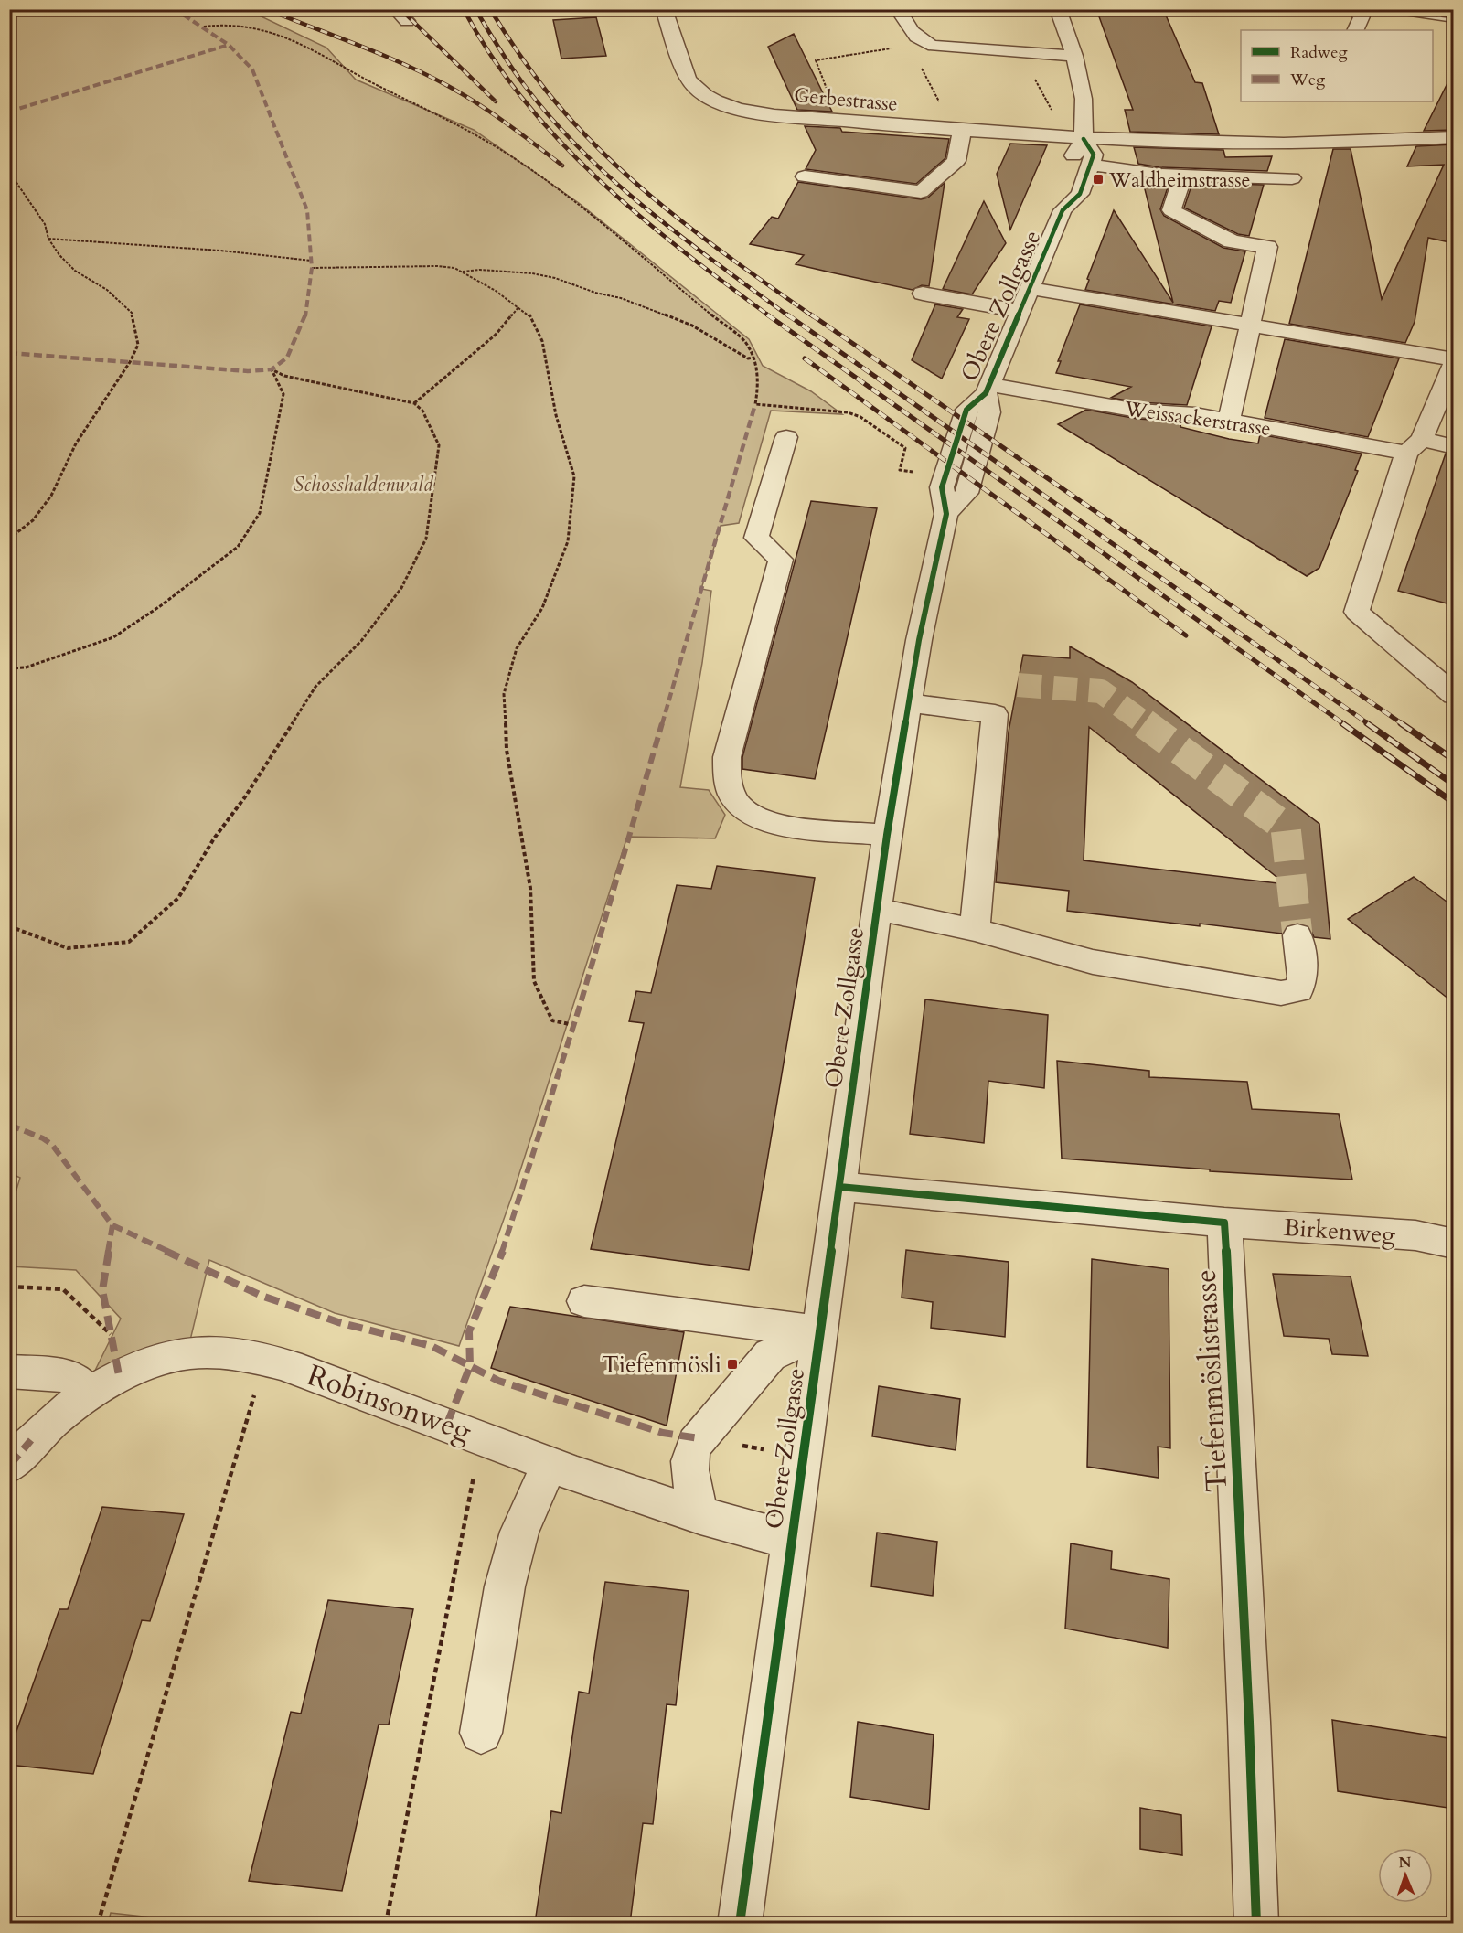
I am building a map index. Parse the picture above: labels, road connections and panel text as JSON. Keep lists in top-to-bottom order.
{
  "streets": {
    "street": [
      "Gerbestrasse",
      "Obere Zollgasse",
      "Weissackerstrasse",
      "Birkenweg",
      "Tiefenmöslistrasse",
      "Robinsonweg"
    ]
  },
  "crossings": [
    ["Obere Zollgasse", "Weissackerstrasse"],
    ["Obere Zollgasse", "Robinsonweg"],
    ["Birkenweg", "Tiefenmöslistrasse"]
  ],
  "parks": ["Schosshaldenwald"],
  "places": {
    "transit": ["Waldheimstrasse", "Tiefenmösli"]
  },
  "legend": ["Radweg", "Weg"],
  "north": "top"
}
